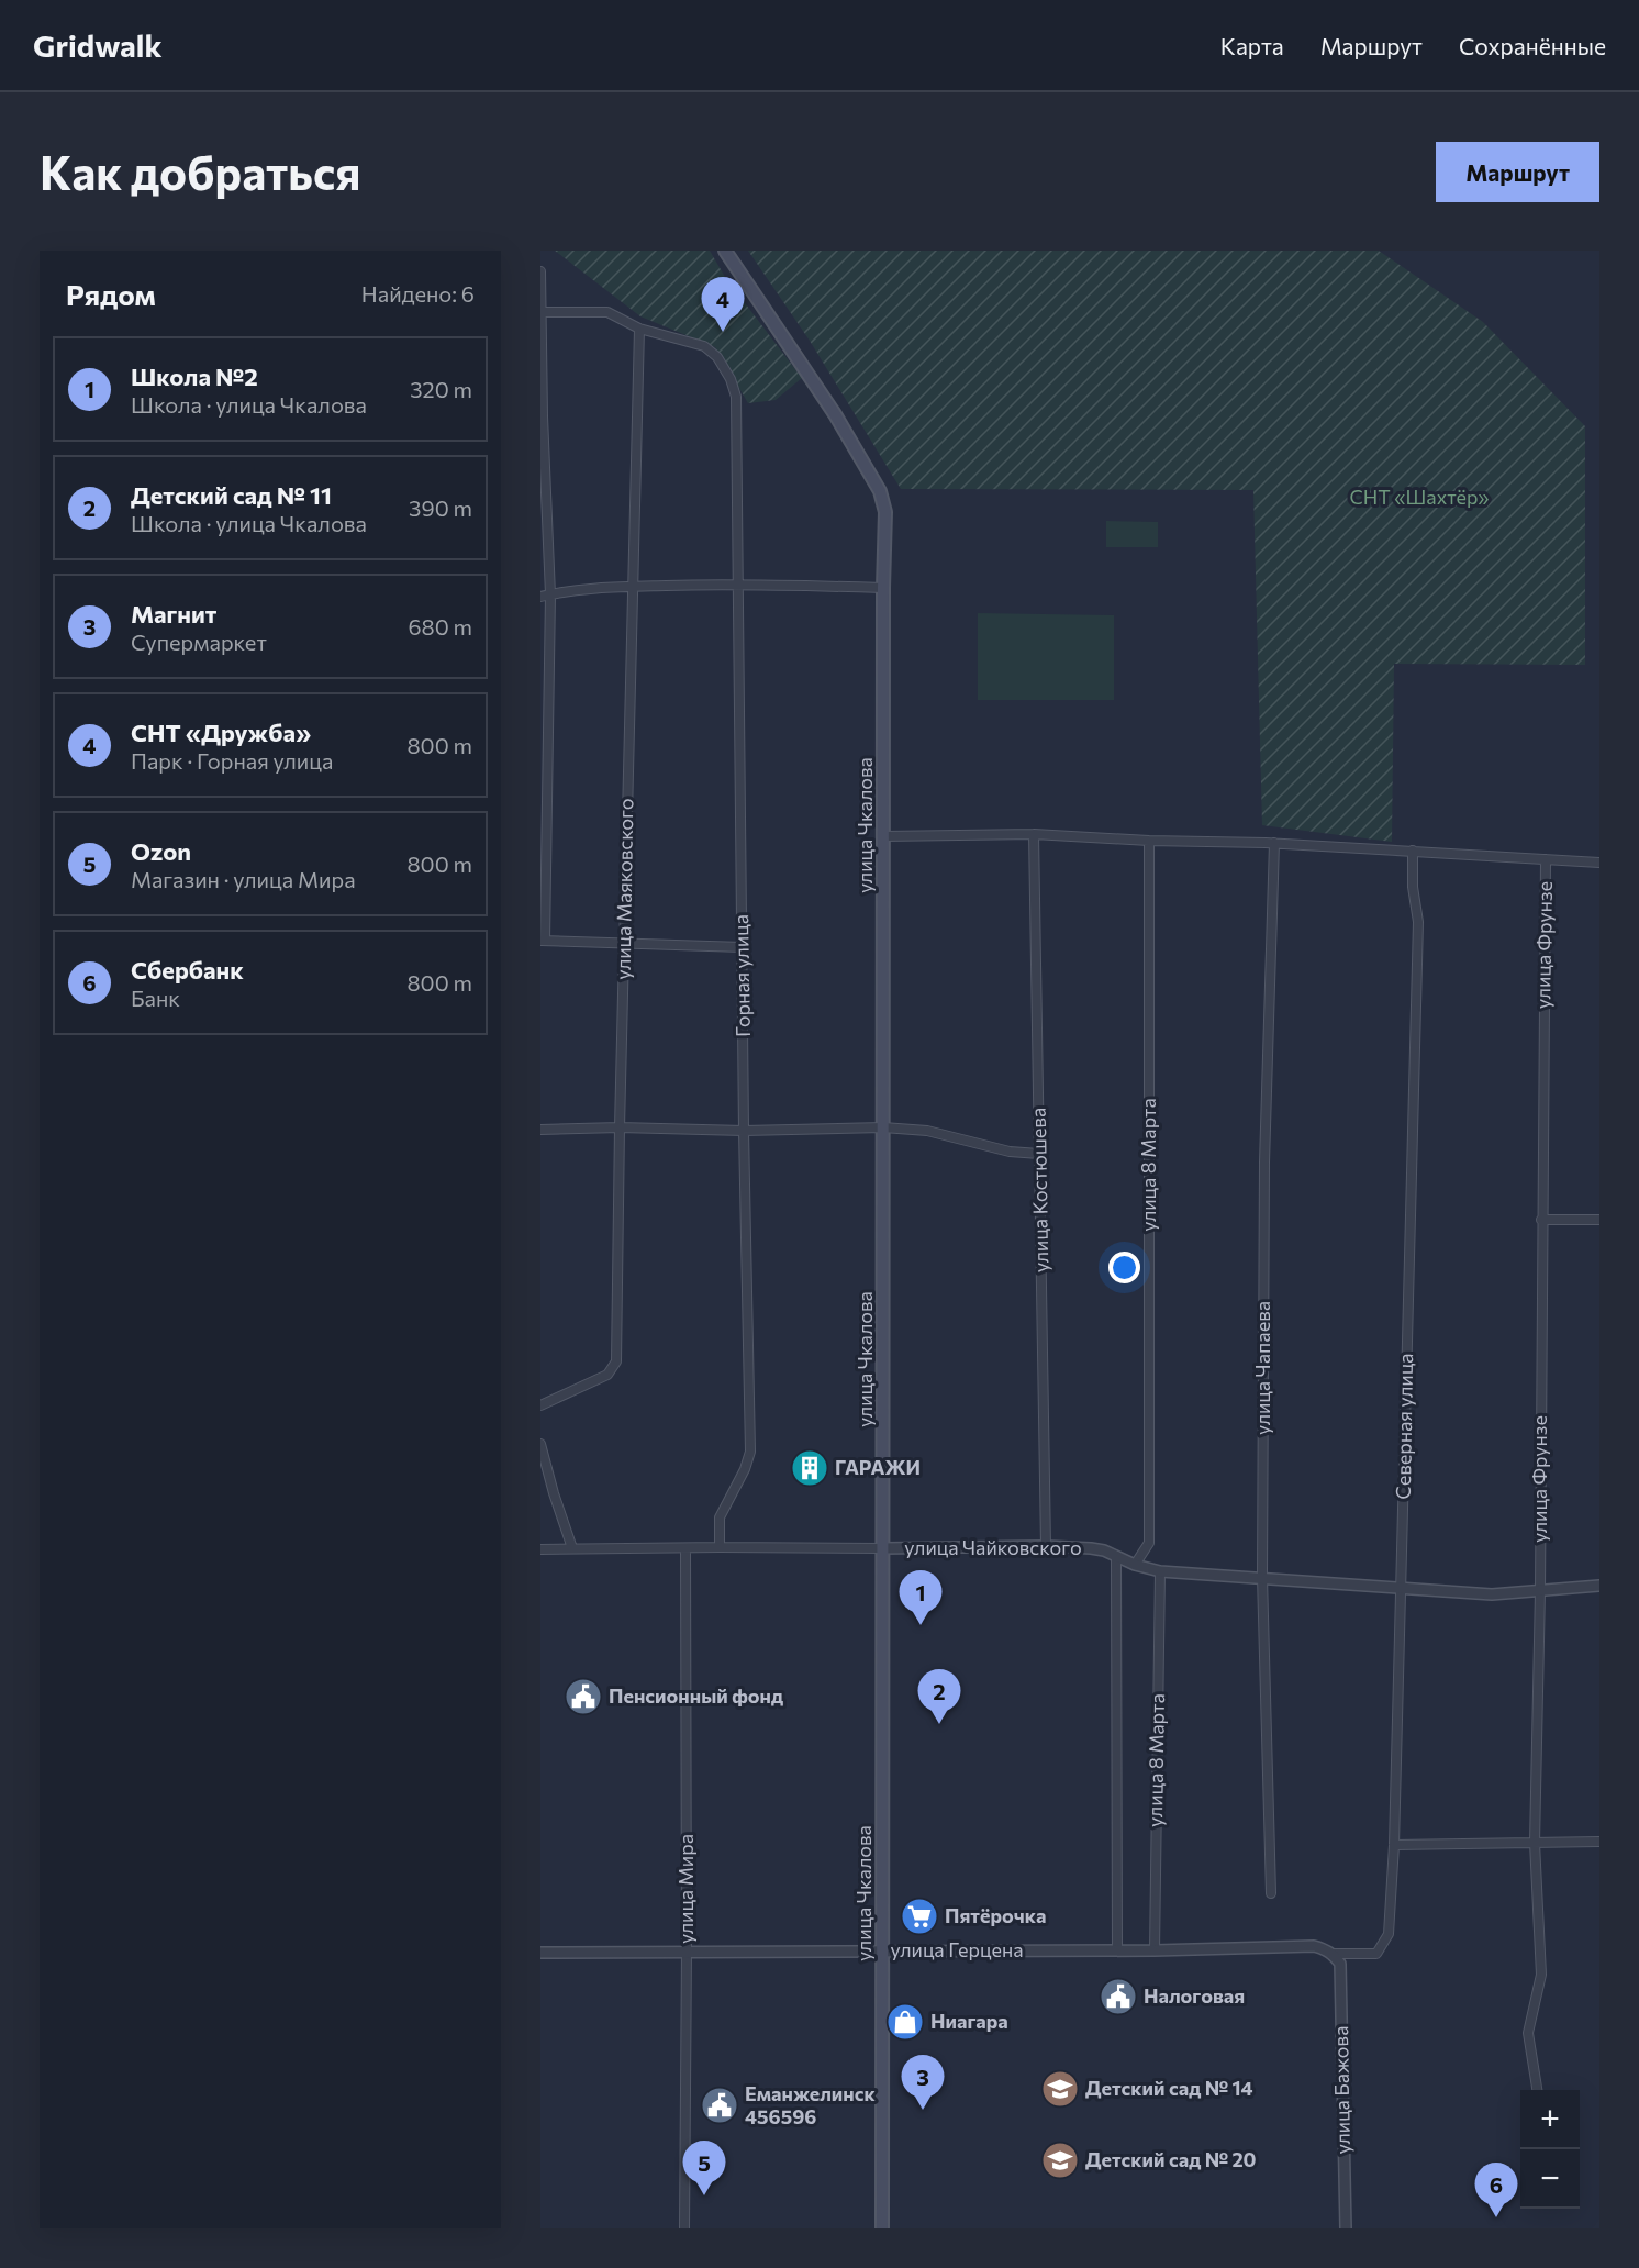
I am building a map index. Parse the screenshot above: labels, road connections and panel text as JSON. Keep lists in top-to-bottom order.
{
  "streets": {
    "main road": ["улица Чкалова"],
    "street": [
      "улица Маяковского",
      "улица Фрунзе",
      "Горная улица",
      "улица 8 Марта",
      "улица Костюшева",
      "улица Чапаева",
      "Северная улица",
      "улица Чайковского",
      "улица Мира",
      "улица Герцена",
      "улица Бажова"
    ]
  },
  "crossings": [
    ["улица Чкалова", "улица Чайковского"],
    ["улица Чкалова", "улица Герцена"],
    ["улица Маяковского", "Горная улица"],
    ["улица Фрунзе", "улица Чайковского"],
    ["Горная улица", "улица Чайковского"],
    ["улица 8 Марта", "улица Чайковского"],
    ["улица 8 Марта", "улица Герцена"],
    ["улица Костюшева", "улица Чайковского"],
    ["улица Чапаева", "улица Чайковского"],
    ["Северная улица", "улица Чайковского"],
    ["Северная улица", "улица Герцена"],
    ["Северная улица", "улица Бажова"],
    ["улица Чайковского", "улица Мира"],
    ["улица Мира", "улица Герцена"],
    ["улица Герцена", "улица Бажова"]
  ],
  "parks": ["СНТ «Шахтёр»"],
  "places": {
    "building": ["ГАРАЖИ"],
    "public building": ["Пенсионный фонд", "Налоговая", "Еманжелинск 456596"],
    "supermarket": ["Пятёрочка"],
    "shop": ["Ниагара"],
    "school or university": ["Детский сад № 14", "Детский сад № 20"]
  },
  "page": {
    "header": "Gridwalk",
    "nav": ["Карта", "Маршрут", "Сохранённые"],
    "buttons": "Маршрут",
    "title": "Как добраться",
    "heading": ["Рядом", "Найдено: 6"],
    "pins": [
      "4",
      "1",
      "2",
      "3",
      "5",
      "6"
    ],
    "list": [
      {
        "mark": "1",
        "name": "Школа №2",
        "note": "Школа · улица Чкалова",
        "value": "320 m"
      },
      {
        "mark": "2",
        "name": "Детский сад № 11",
        "note": "Школа · улица Чкалова",
        "value": "390 m"
      },
      {
        "mark": "3",
        "name": "Магнит",
        "note": "Супермаркет",
        "value": "680 m"
      },
      {
        "mark": "4",
        "name": "СНТ «Дружба»",
        "note": "Парк · Горная улица",
        "value": "800 m"
      },
      {
        "mark": "5",
        "name": "Ozon",
        "note": "Магазин · улица Мира",
        "value": "800 m"
      },
      {
        "mark": "6",
        "name": "Сбербанк",
        "note": "Банк",
        "value": "800 m"
      }
    ],
    "map_buttons": ["+", "−"]
  }
}
